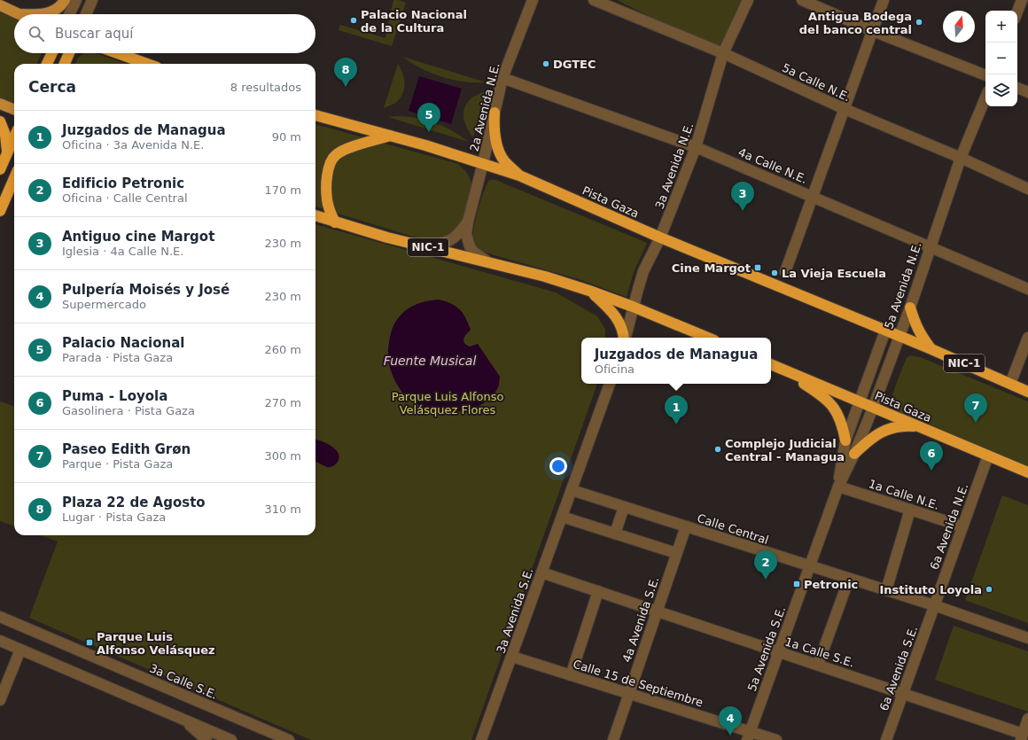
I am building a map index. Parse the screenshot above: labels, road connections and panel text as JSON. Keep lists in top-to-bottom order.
{
  "streets": {
    "highway": ["Pista Gaza", "NIC-1"],
    "street": [
      "5a Calle N.E.",
      "2a Avenida N.E.",
      "3a Avenida N.E.",
      "4a Calle N.E.",
      "5a Avenida N.E.",
      "1a Calle N.E.",
      "6a Avenida N.E.",
      "Calle Central",
      "3a Avenida S.E.",
      "4a Avenida S.E.",
      "5a Avenida S.E.",
      "1a Calle S.E.",
      "6a Avenida S.E.",
      "3a Calle S.E.",
      "Calle 15 de Septiembre"
    ]
  },
  "crossings": [
    ["5a Calle N.E.", "3a Avenida N.E."],
    ["5a Calle N.E.", "5a Avenida N.E."],
    ["2a Avenida N.E.", "4a Calle N.E."],
    ["2a Avenida N.E.", "Pista Gaza"],
    ["2a Avenida N.E.", "NIC-1"],
    ["3a Avenida N.E.", "4a Calle N.E."],
    ["3a Avenida N.E.", "Pista Gaza"],
    ["3a Avenida N.E.", "NIC-1"],
    ["4a Calle N.E.", "5a Avenida N.E."],
    ["Pista Gaza", "5a Avenida N.E."],
    ["Pista Gaza", "6a Avenida N.E."],
    ["5a Avenida N.E.", "1a Calle N.E."],
    ["5a Avenida N.E.", "Calle Central"],
    ["5a Avenida N.E.", "5a Avenida S.E."],
    ["1a Calle N.E.", "6a Avenida N.E."],
    ["6a Avenida N.E.", "Calle Central"],
    ["6a Avenida N.E.", "6a Avenida S.E."],
    ["Calle Central", "3a Avenida S.E."],
    ["Calle Central", "4a Avenida S.E."],
    ["Calle Central", "5a Avenida S.E."],
    ["Calle Central", "6a Avenida S.E."],
    ["3a Avenida S.E.", "1a Calle S.E."],
    ["3a Avenida S.E.", "Calle 15 de Septiembre"],
    ["4a Avenida S.E.", "1a Calle S.E."],
    ["4a Avenida S.E.", "Calle 15 de Septiembre"],
    ["5a Avenida S.E.", "1a Calle S.E."],
    ["5a Avenida S.E.", "Calle 15 de Septiembre"],
    ["1a Calle S.E.", "6a Avenida S.E."]
  ],
  "water": ["Fuente Musical"],
  "parks": ["Parque Luis Alfonso Velásquez Flores"],
  "places": {
    "other": [
      "Palacio Nacional de la Cultura",
      "Antigua Bodega del banco central",
      "DGTEC",
      "La Vieja Escuela",
      "Complejo Judicial Central - Managua",
      "Instituto Loyola"
    ],
    "transit": ["Cine Margot", "Petronic", "Parque Luis Alfonso Velásquez"]
  },
  "north": "top",
  "page": {
    "map_buttons": ["+", "−"],
    "search": "Buscar aquí",
    "pins": [
      "8",
      "5",
      "3",
      "7",
      "1",
      "6",
      "2",
      "4"
    ],
    "heading": ["Cerca", "8 resultados"],
    "list": [
      {
        "mark": "1",
        "name": "Juzgados de Managua",
        "note": "Oficina · 3a Avenida N.E.",
        "value": "90 m"
      },
      {
        "mark": "2",
        "name": "Edificio Petronic",
        "note": "Oficina · Calle Central",
        "value": "170 m"
      },
      {
        "mark": "3",
        "name": "Antiguo cine Margot",
        "note": "Iglesia · 4a Calle N.E.",
        "value": "230 m"
      },
      {
        "mark": "4",
        "name": "Pulpería Moisés y José",
        "note": "Supermercado",
        "value": "230 m"
      },
      {
        "mark": "5",
        "name": "Palacio Nacional",
        "note": "Parada · Pista Gaza",
        "value": "260 m"
      },
      {
        "mark": "6",
        "name": "Puma - Loyola",
        "note": "Gasolinera · Pista Gaza",
        "value": "270 m"
      },
      {
        "mark": "7",
        "name": "Paseo Edith Grøn",
        "note": "Parque · Pista Gaza",
        "value": "300 m"
      },
      {
        "mark": "8",
        "name": "Plaza 22 de Agosto",
        "note": "Lugar · Pista Gaza",
        "value": "310 m"
      }
    ],
    "popup": ["Juzgados de Managua", "Oficina"]
  }
}
